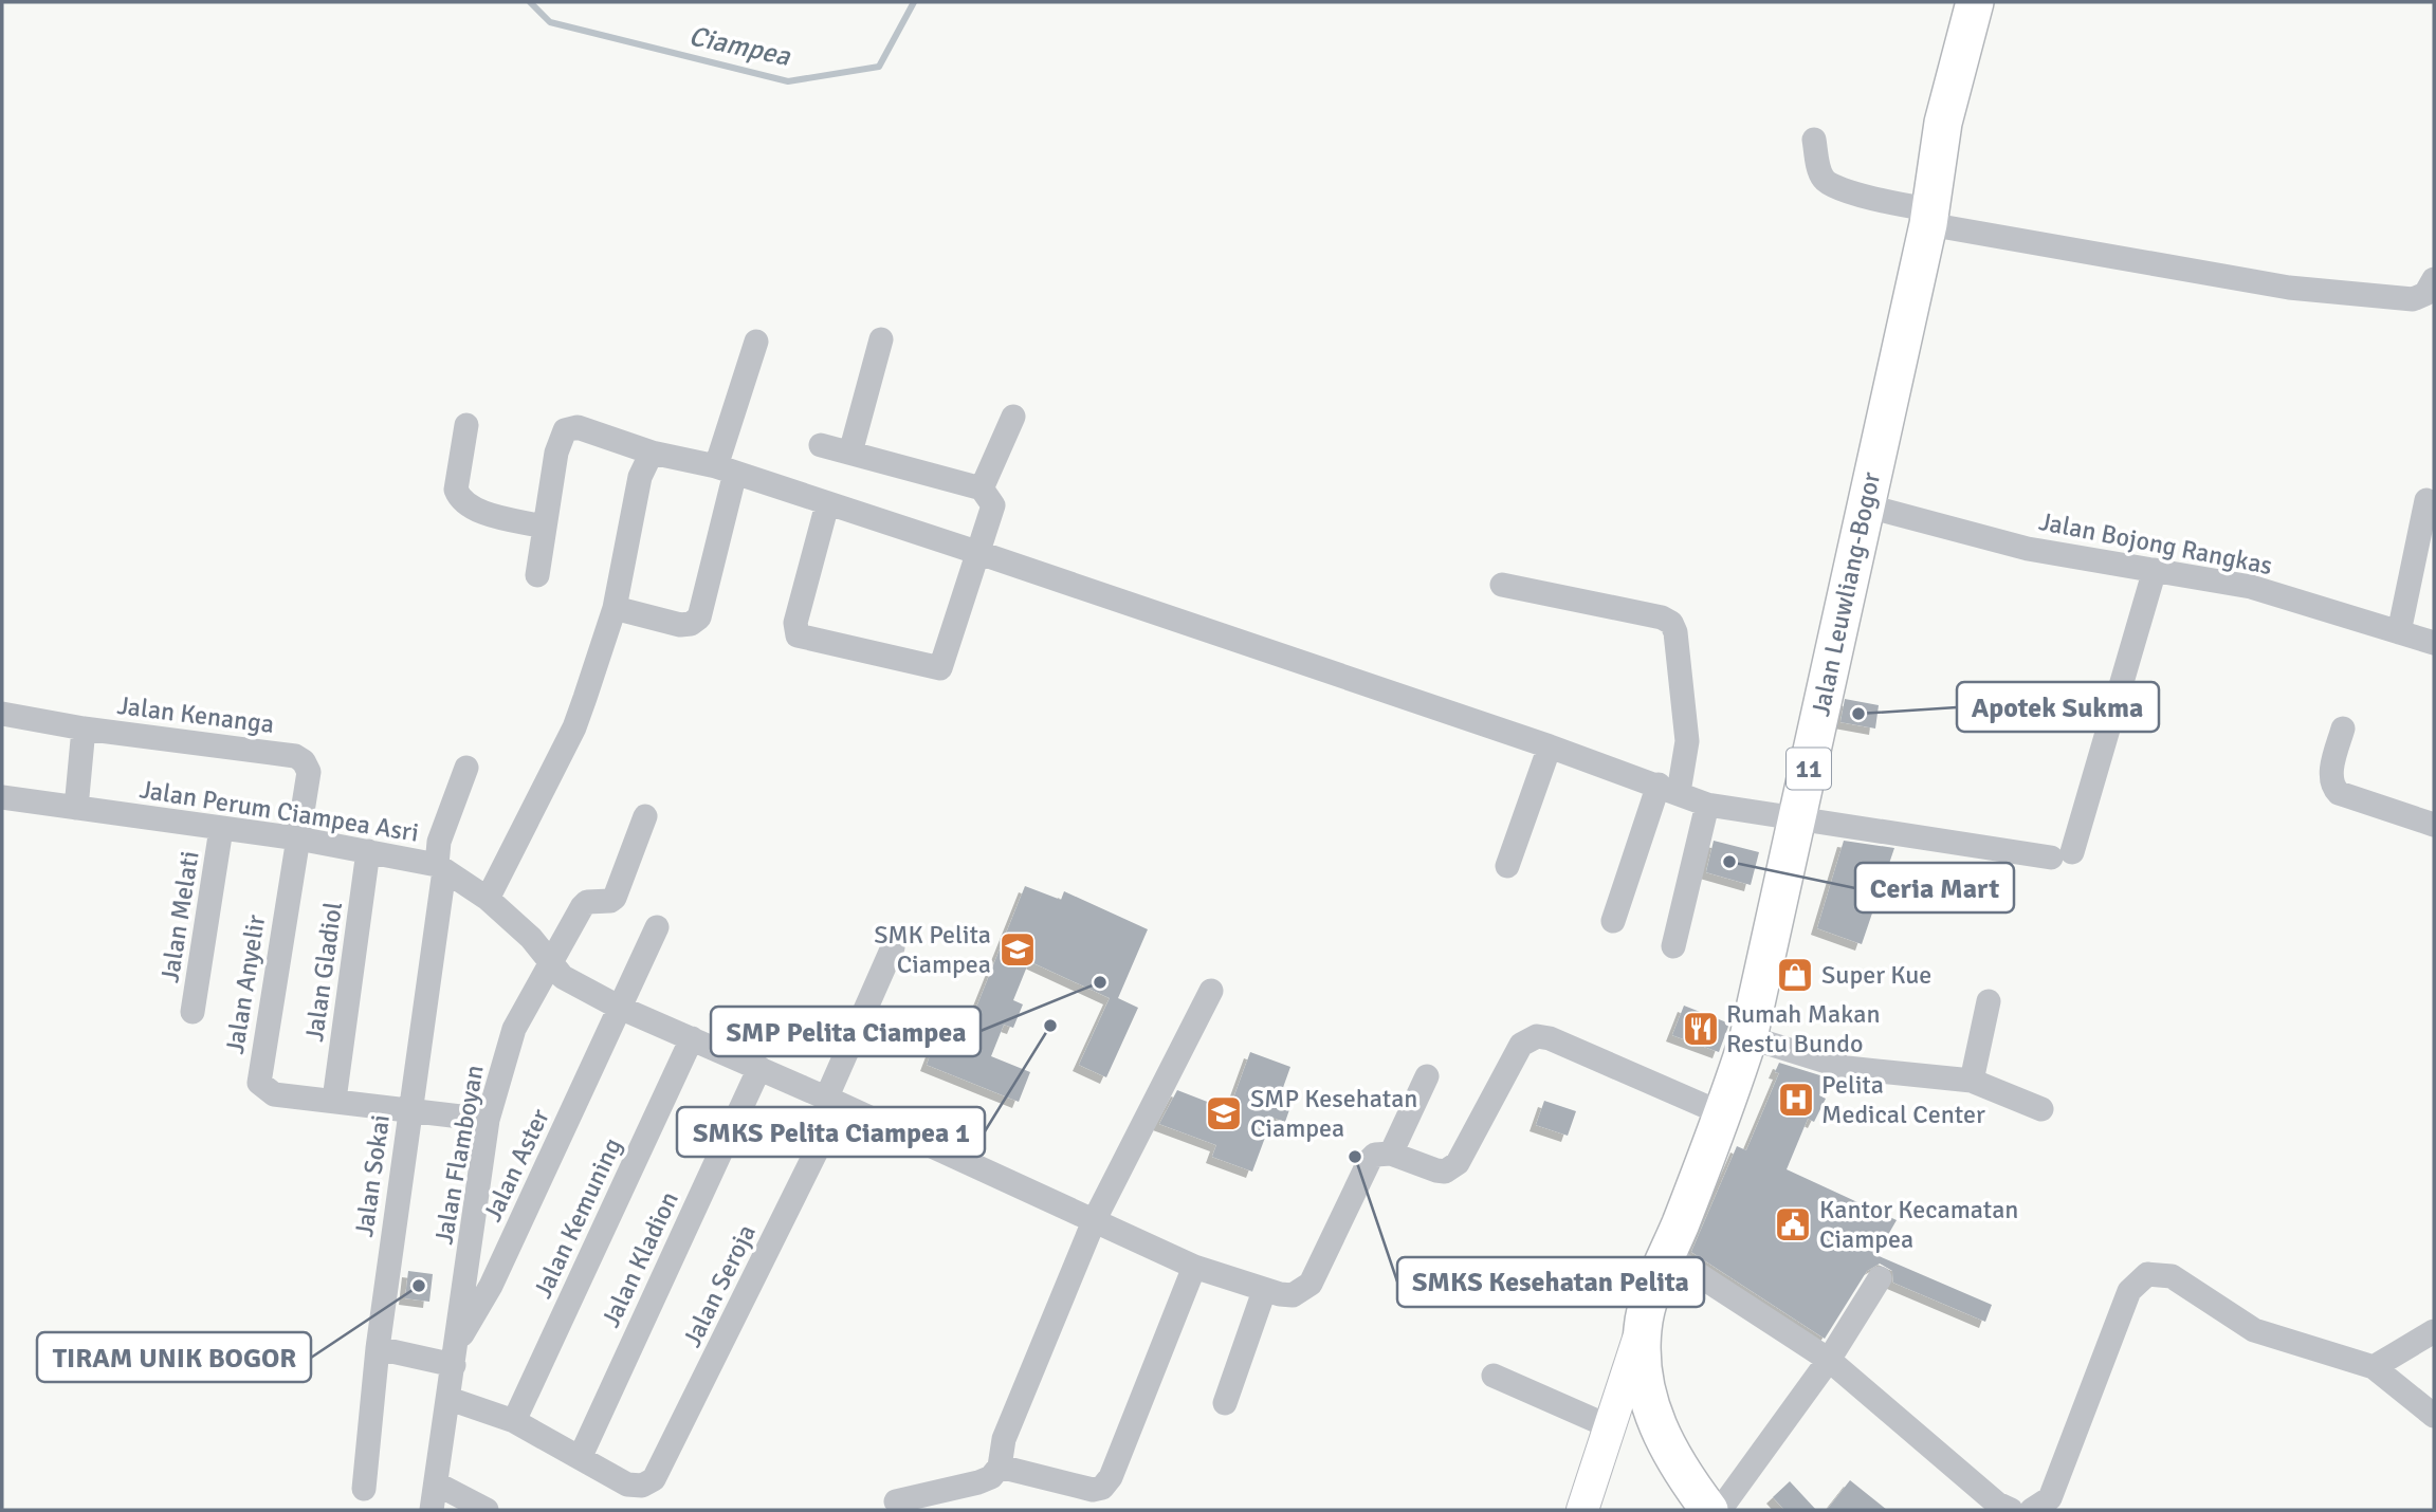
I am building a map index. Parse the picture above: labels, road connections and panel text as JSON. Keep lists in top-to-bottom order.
{
  "streets": {
    "highway": ["Jalan Leuwliang-Bogor", "11"],
    "street": [
      "Jalan Bojong Rangkas",
      "Jalan Kenanga",
      "Jalan Perum Ciampea Asri",
      "Jalan Melati",
      "Jalan Gladiol",
      "Jalan Anyelir",
      "Jalan Flamboyan",
      "Jalan Aster",
      "Jalan Sokai",
      "Jalan Kemuning",
      "Jalan Kladion",
      "Jalan Seroja"
    ]
  },
  "crossings": [
    ["Jalan Bojong Rangkas", "Jalan Leuwliang-Bogor"],
    ["Jalan Kenanga", "Jalan Perum Ciampea Asri"],
    ["Jalan Kenanga", "Jalan Anyelir"],
    ["Jalan Perum Ciampea Asri", "Jalan Melati"],
    ["Jalan Perum Ciampea Asri", "Jalan Gladiol"],
    ["Jalan Perum Ciampea Asri", "Jalan Anyelir"],
    ["Jalan Perum Ciampea Asri", "Jalan Flamboyan"],
    ["Jalan Perum Ciampea Asri", "Jalan Aster"],
    ["Jalan Perum Ciampea Asri", "Jalan Sokai"],
    ["Jalan Perum Ciampea Asri", "Jalan Kemuning"],
    ["Jalan Perum Ciampea Asri", "Jalan Kladion"],
    ["Jalan Perum Ciampea Asri", "Jalan Seroja"],
    ["Jalan Gladiol", "Jalan Anyelir"],
    ["Jalan Anyelir", "Jalan Flamboyan"],
    ["Jalan Anyelir", "Jalan Sokai"],
    ["Jalan Flamboyan", "Jalan Aster"],
    ["Jalan Kladion", "Jalan Seroja"]
  ],
  "water": ["Ciampea"],
  "places": {
    "other": [
      "Apotek Sukma",
      "Ceria Mart",
      "SMP Pelita Ciampea",
      "SMKS Pelita Ciampea 1",
      "SMKS Kesehatan Pelita",
      "TIRAM UNIK BOGOR"
    ],
    "school or university": ["SMK Pelita Ciampea", "SMP Kesehatan Ciampea"],
    "shop": ["Super Kue"],
    "restaurant": ["Rumah Makan Restu Bundo"],
    "hospital": ["Pelita Medical Center"],
    "public building": ["Kantor Kecamatan Ciampea"]
  }
}
